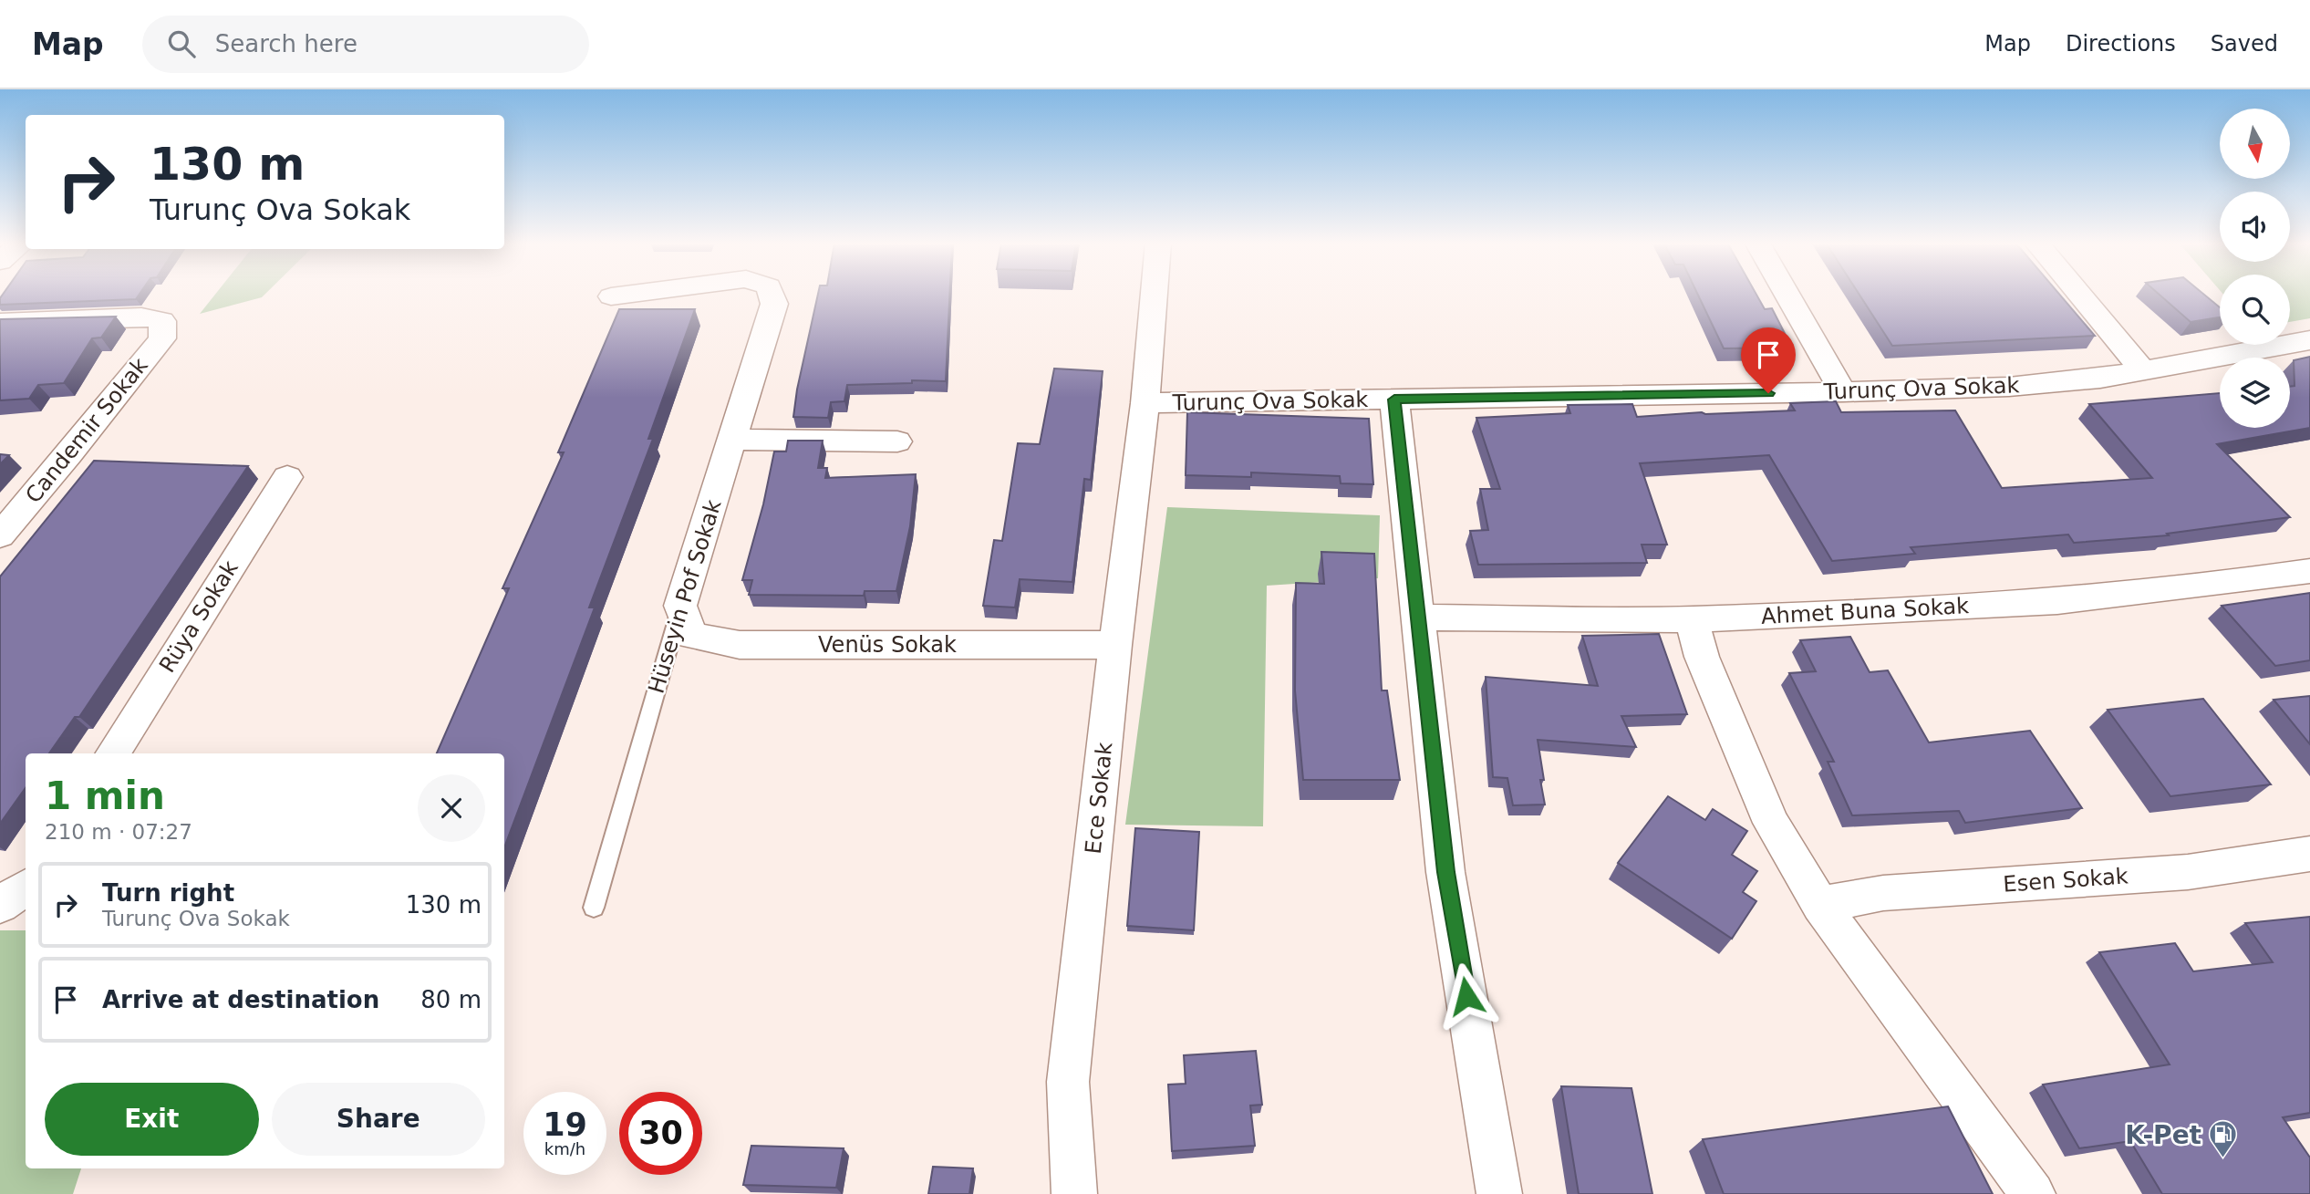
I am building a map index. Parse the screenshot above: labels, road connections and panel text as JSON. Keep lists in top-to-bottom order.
{
  "streets": {
    "street": [
      "Turunç Ova Sokak",
      "Candemir Sokak",
      "Hüseyin Pof Sokak",
      "Ahmet Buna Sokak",
      "Rüya Sokak",
      "Venüs Sokak",
      "Ece Sokak",
      "Esen Sokak"
    ]
  },
  "crossings": [
    ["Turunç Ova Sokak", "Ece Sokak"],
    ["Hüseyin Pof Sokak", "Venüs Sokak"],
    ["Venüs Sokak", "Ece Sokak"]
  ],
  "places": {
    "fuel station": ["K-Pet"]
  },
  "north": "bottom",
  "page": {
    "header": "Map",
    "search": "Search here",
    "nav": ["Map", "Directions", "Saved"],
    "turn": ["130 m", "Turunç Ova Sokak"],
    "heading": ["1 min", "210 m · 07:27"],
    "list": [
      {
        "name": "Turn right",
        "note": "Turunç Ova Sokak",
        "value": "130 m"
      },
      {
        "name": "Arrive at destination",
        "value": "80 m"
      }
    ],
    "buttons": ["Exit", "Share"],
    "speed": "19 km/h",
    "limit": "30"
  }
}
